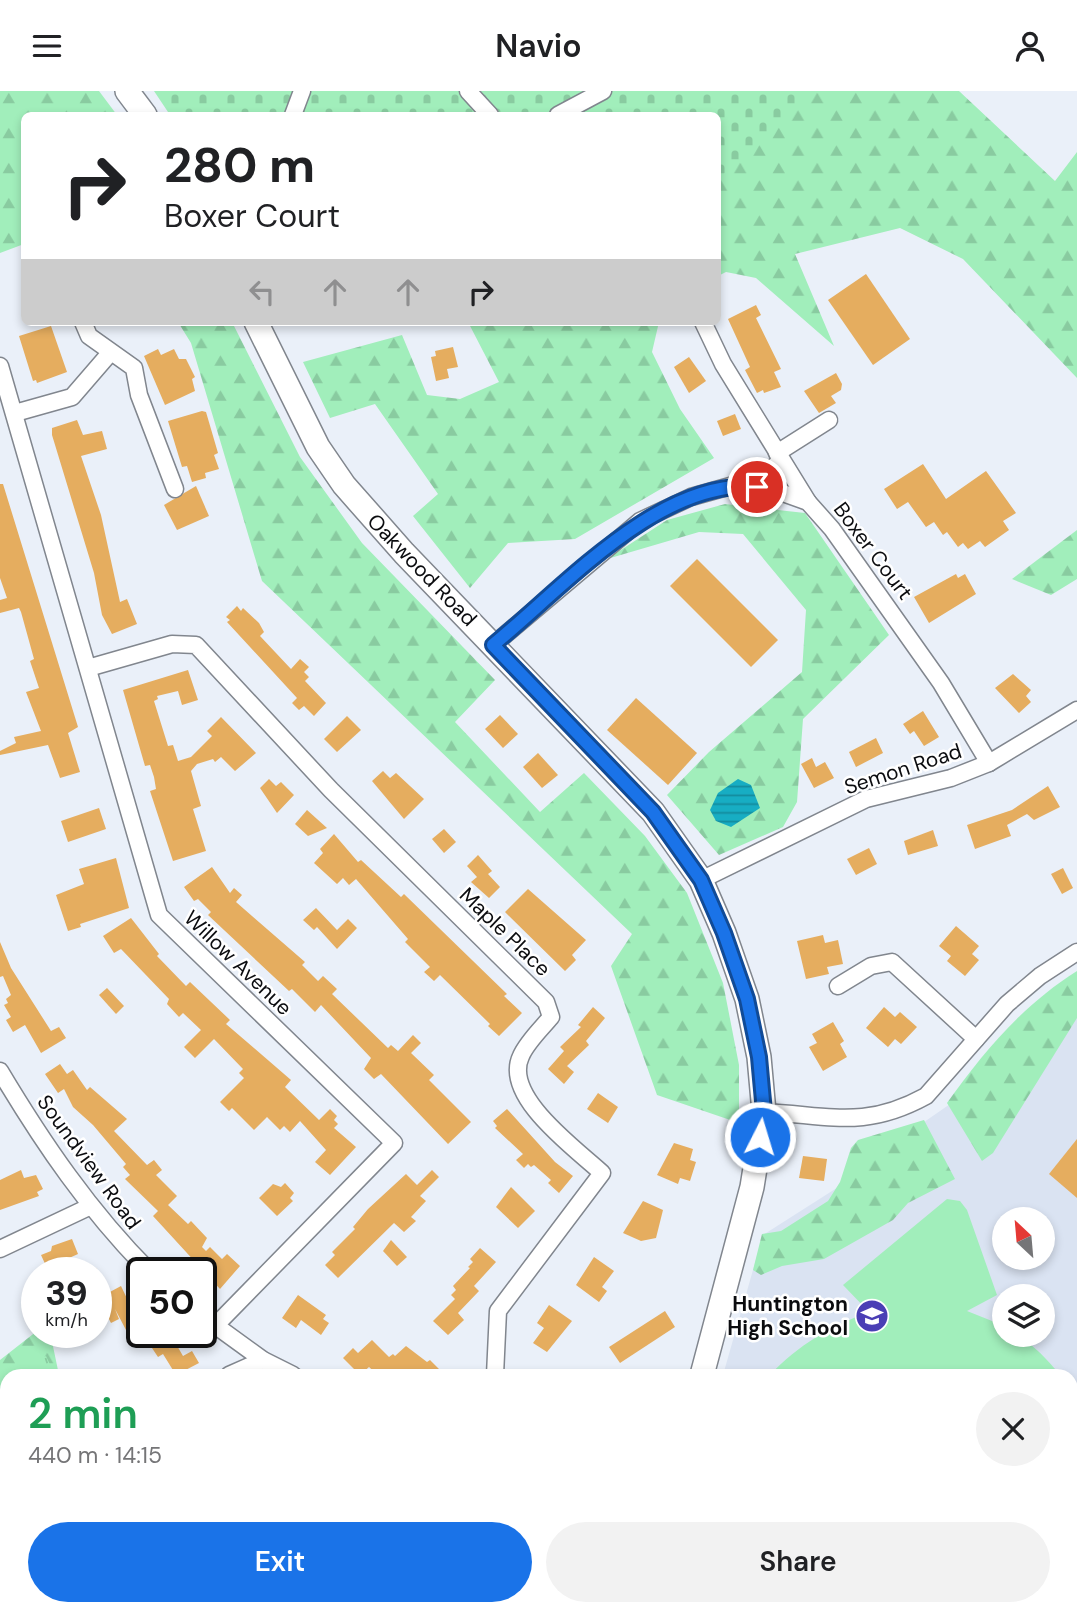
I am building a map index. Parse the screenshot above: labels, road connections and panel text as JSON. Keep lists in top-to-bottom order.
{
  "streets": {
    "main road": ["Oakwood Road"],
    "street": [
      "Boxer Court",
      "Semon Road",
      "Maple Place",
      "Willow Avenue",
      "Soundview Road"
    ]
  },
  "crossings": [
    ["Boxer Court", "Oakwood Road"],
    ["Boxer Court", "Semon Road"],
    ["Oakwood Road", "Semon Road"],
    ["Maple Place", "Willow Avenue"]
  ],
  "places": {
    "school or university": ["Huntington High School"]
  },
  "north": "top left",
  "page": {
    "header": "Navio",
    "turn": ["280 m", "Boxer Court"],
    "speed": "39 km/h",
    "limit": "50",
    "heading": ["2 min", "440 m · 14:15"],
    "buttons": ["Exit", "Share"]
  }
}
